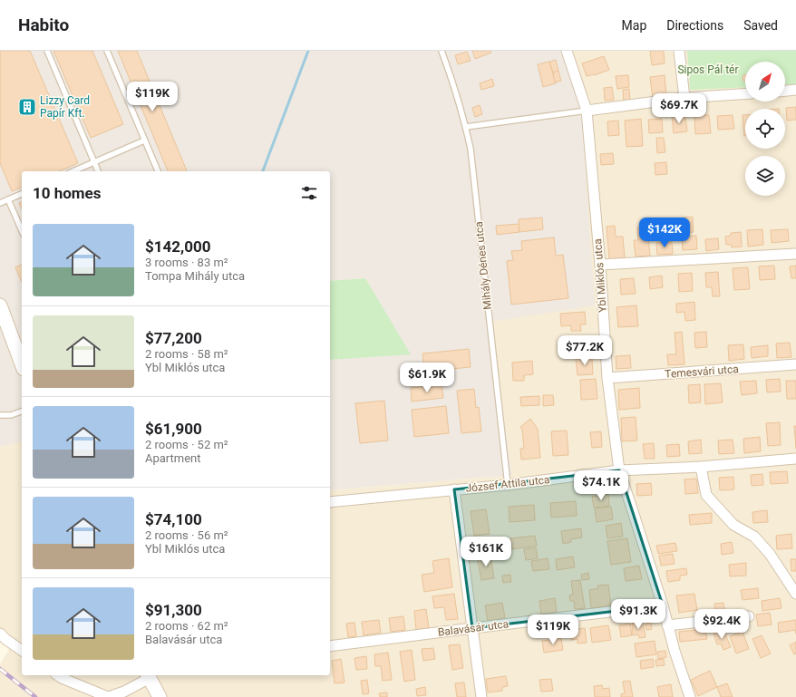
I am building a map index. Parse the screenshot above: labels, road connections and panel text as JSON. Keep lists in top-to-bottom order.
{
  "streets": {
    "street": [
      "Ybl Miklós utca",
      "Temesvári utca",
      "József Attila utca",
      "Balavásár utca"
    ],
    "lane": ["Mihály Dénes utca"]
  },
  "crossings": [
    ["Mihály Dénes utca", "József Attila utca"],
    ["Ybl Miklós utca", "Temesvári utca"],
    ["Ybl Miklós utca", "József Attila utca"],
    ["Ybl Miklós utca", "Balavásár utca"]
  ],
  "parks": ["Sipos Pál tér"],
  "places": {
    "building": ["Lizzy Card Papír Kft."]
  },
  "north": "top right",
  "page": {
    "header": "Habito",
    "nav": ["Map", "Directions", "Saved"],
    "price": [
      "$119K",
      "$69.7K",
      "$142K",
      "$77.2K",
      "$61.9K",
      "$74.1K",
      "$161K",
      "$91.3K",
      "$92.4K",
      "$119K"
    ],
    "heading": "10 homes",
    "list": [
      {
        "name": "$142,000",
        "note": "3 rooms · 83 m² · Tompa Mihály utca"
      },
      {
        "name": "$77,200",
        "note": "2 rooms · 58 m² · Ybl Miklós utca"
      },
      {
        "name": "$61,900",
        "note": "2 rooms · 52 m² · Apartment"
      },
      {
        "name": "$74,100",
        "note": "2 rooms · 56 m² · Ybl Miklós utca"
      },
      {
        "name": "$91,300",
        "note": "2 rooms · 62 m² · Balavásár utca"
      }
    ]
  }
}
